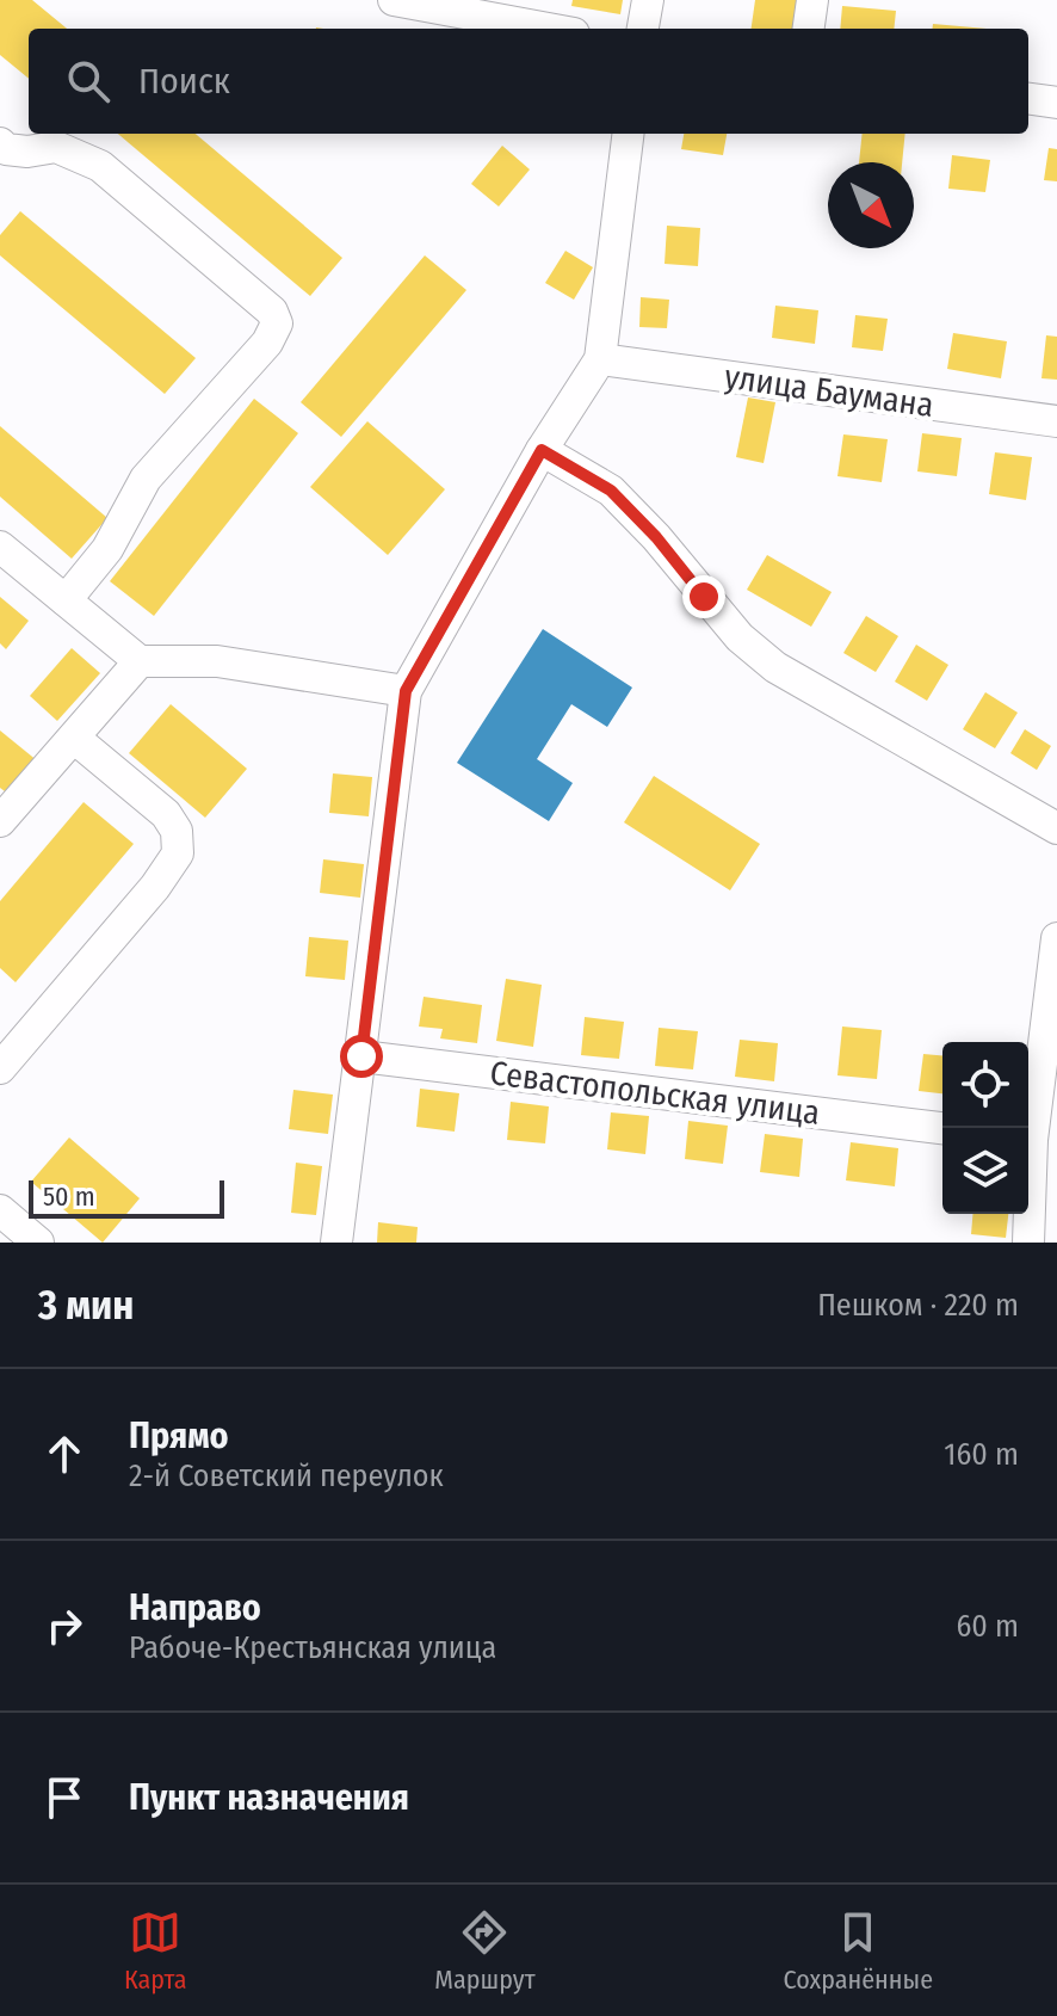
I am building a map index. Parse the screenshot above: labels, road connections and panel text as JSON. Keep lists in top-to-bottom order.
{
  "streets": {
    "street": ["улица Баумана", "Севастопольская улица"]
  },
  "scale_bar": "50 m",
  "north": "bottom right",
  "page": {
    "search": "Поиск",
    "scale": "50 m",
    "heading": ["3 мин", "Пешком · 220 m"],
    "list": [
      ["Прямо", "2-й Советский переулок", "160 m"],
      ["Направо", "Рабоче-Крестьянская улица", "60 m"],
      "Пункт назначения"
    ],
    "nav": ["Карта", "Маршрут", "Сохранённые"]
  }
}
